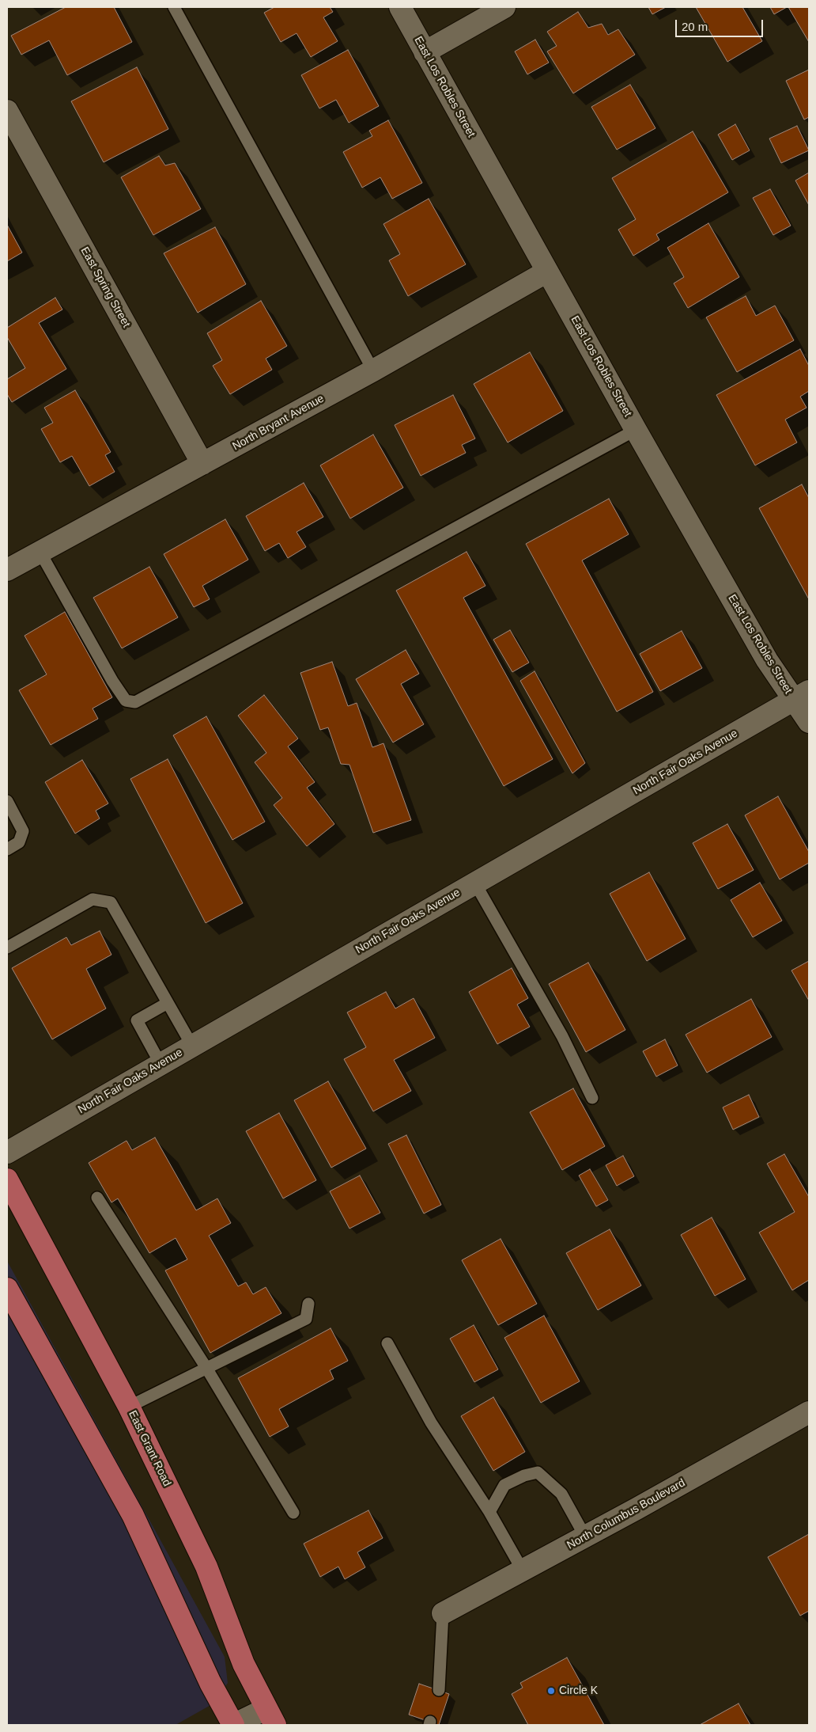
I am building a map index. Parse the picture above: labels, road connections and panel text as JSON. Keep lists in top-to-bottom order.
{
  "streets": {
    "main road": ["East Grant Road"],
    "street": [
      "East Los Robles Street",
      "East Spring Street",
      "North Bryant Avenue",
      "North Fair Oaks Avenue",
      "North Columbus Boulevard"
    ]
  },
  "crossings": [
    ["East Los Robles Street", "North Bryant Avenue"],
    ["East Los Robles Street", "North Fair Oaks Avenue"],
    ["East Spring Street", "North Bryant Avenue"]
  ],
  "places": ["Circle K"],
  "scale_bar": "20 m"
}
